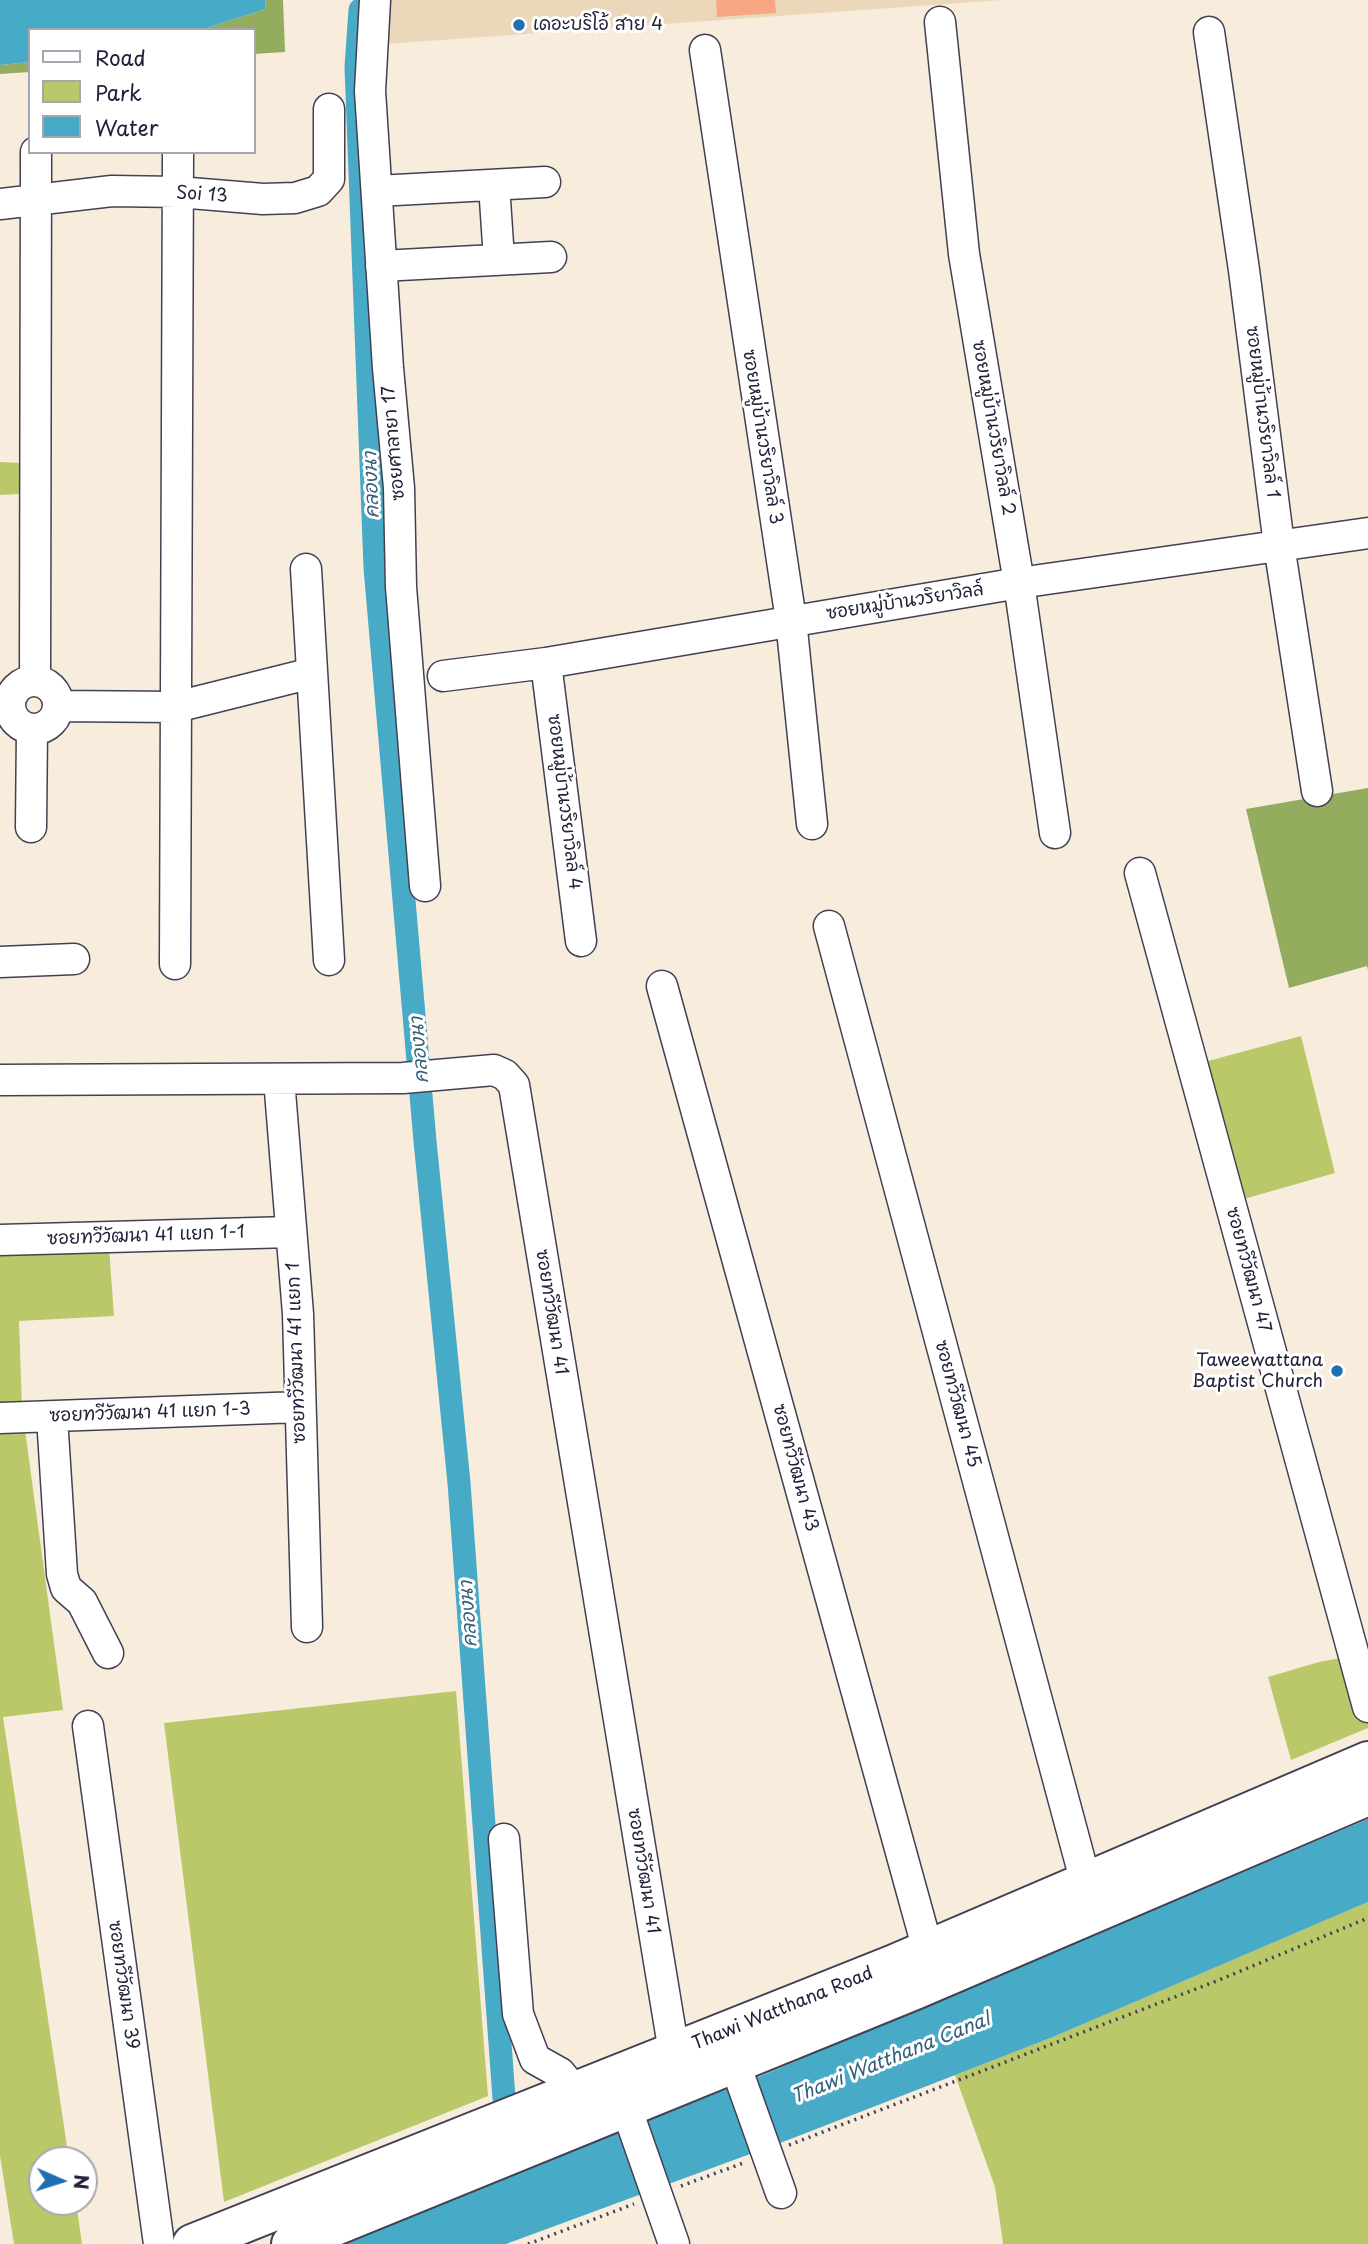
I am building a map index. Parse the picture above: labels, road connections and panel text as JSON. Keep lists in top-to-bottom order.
{
  "streets": {
    "main road": ["Thawi Watthana Road"],
    "street": [
      "Soi 13",
      "ซอยหมู่บ้านวริยาวิลล์ 1",
      "ซอยหมู่บ้านวริยาวิลล์ 2",
      "ซอยหมู่บ้านวริยาวิลล์ 3",
      "ซอยศาลายา 17",
      "ซอยหมู่บ้านวริยาวิลล์",
      "ซอยหมู่บ้านวริยาวิลล์ 4",
      "ซอยทวีวัฒนา 41 แยก 1-1",
      "ซอยทวีวัฒนา 47",
      "ซอยทวีวัฒนา 41",
      "ซอยทวีวัฒนา 41 แยก 1",
      "ซอยทวีวัฒนา 45",
      "ซอยทวีวัฒนา 41 แยก 1-3",
      "ซอยทวีวัฒนา 43",
      "ซอยทวีวัฒนา 39"
    ]
  },
  "crossings": [
    ["ซอยหมู่บ้านวริยาวิลล์ 1", "ซอยหมู่บ้านวริยาวิลล์"],
    ["ซอยหมู่บ้านวริยาวิลล์ 2", "ซอยหมู่บ้านวริยาวิลล์"],
    ["ซอยหมู่บ้านวริยาวิลล์ 3", "ซอยหมู่บ้านวริยาวิลล์"],
    ["ซอยหมู่บ้านวริยาวิลล์", "ซอยหมู่บ้านวริยาวิลล์ 4"],
    ["ซอยทวีวัฒนา 41 แยก 1-1", "ซอยทวีวัฒนา 41 แยก 1"],
    ["ซอยทวีวัฒนา 41", "ซอยทวีวัฒนา 41 แยก 1"],
    ["ซอยทวีวัฒนา 41", "Thawi Watthana Road"],
    ["ซอยทวีวัฒนา 41 แยก 1", "ซอยทวีวัฒนา 41 แยก 1-3"],
    ["ซอยทวีวัฒนา 45", "Thawi Watthana Road"],
    ["ซอยทวีวัฒนา 43", "Thawi Watthana Road"]
  ],
  "water": ["คลองนา", "Thawi Watthana Canal"],
  "places": ["เดอะบริโอ้ สาย 4", "Taweewattana Baptist Church"],
  "legend": ["Road", "Park", "Water"],
  "north": "right"
}
